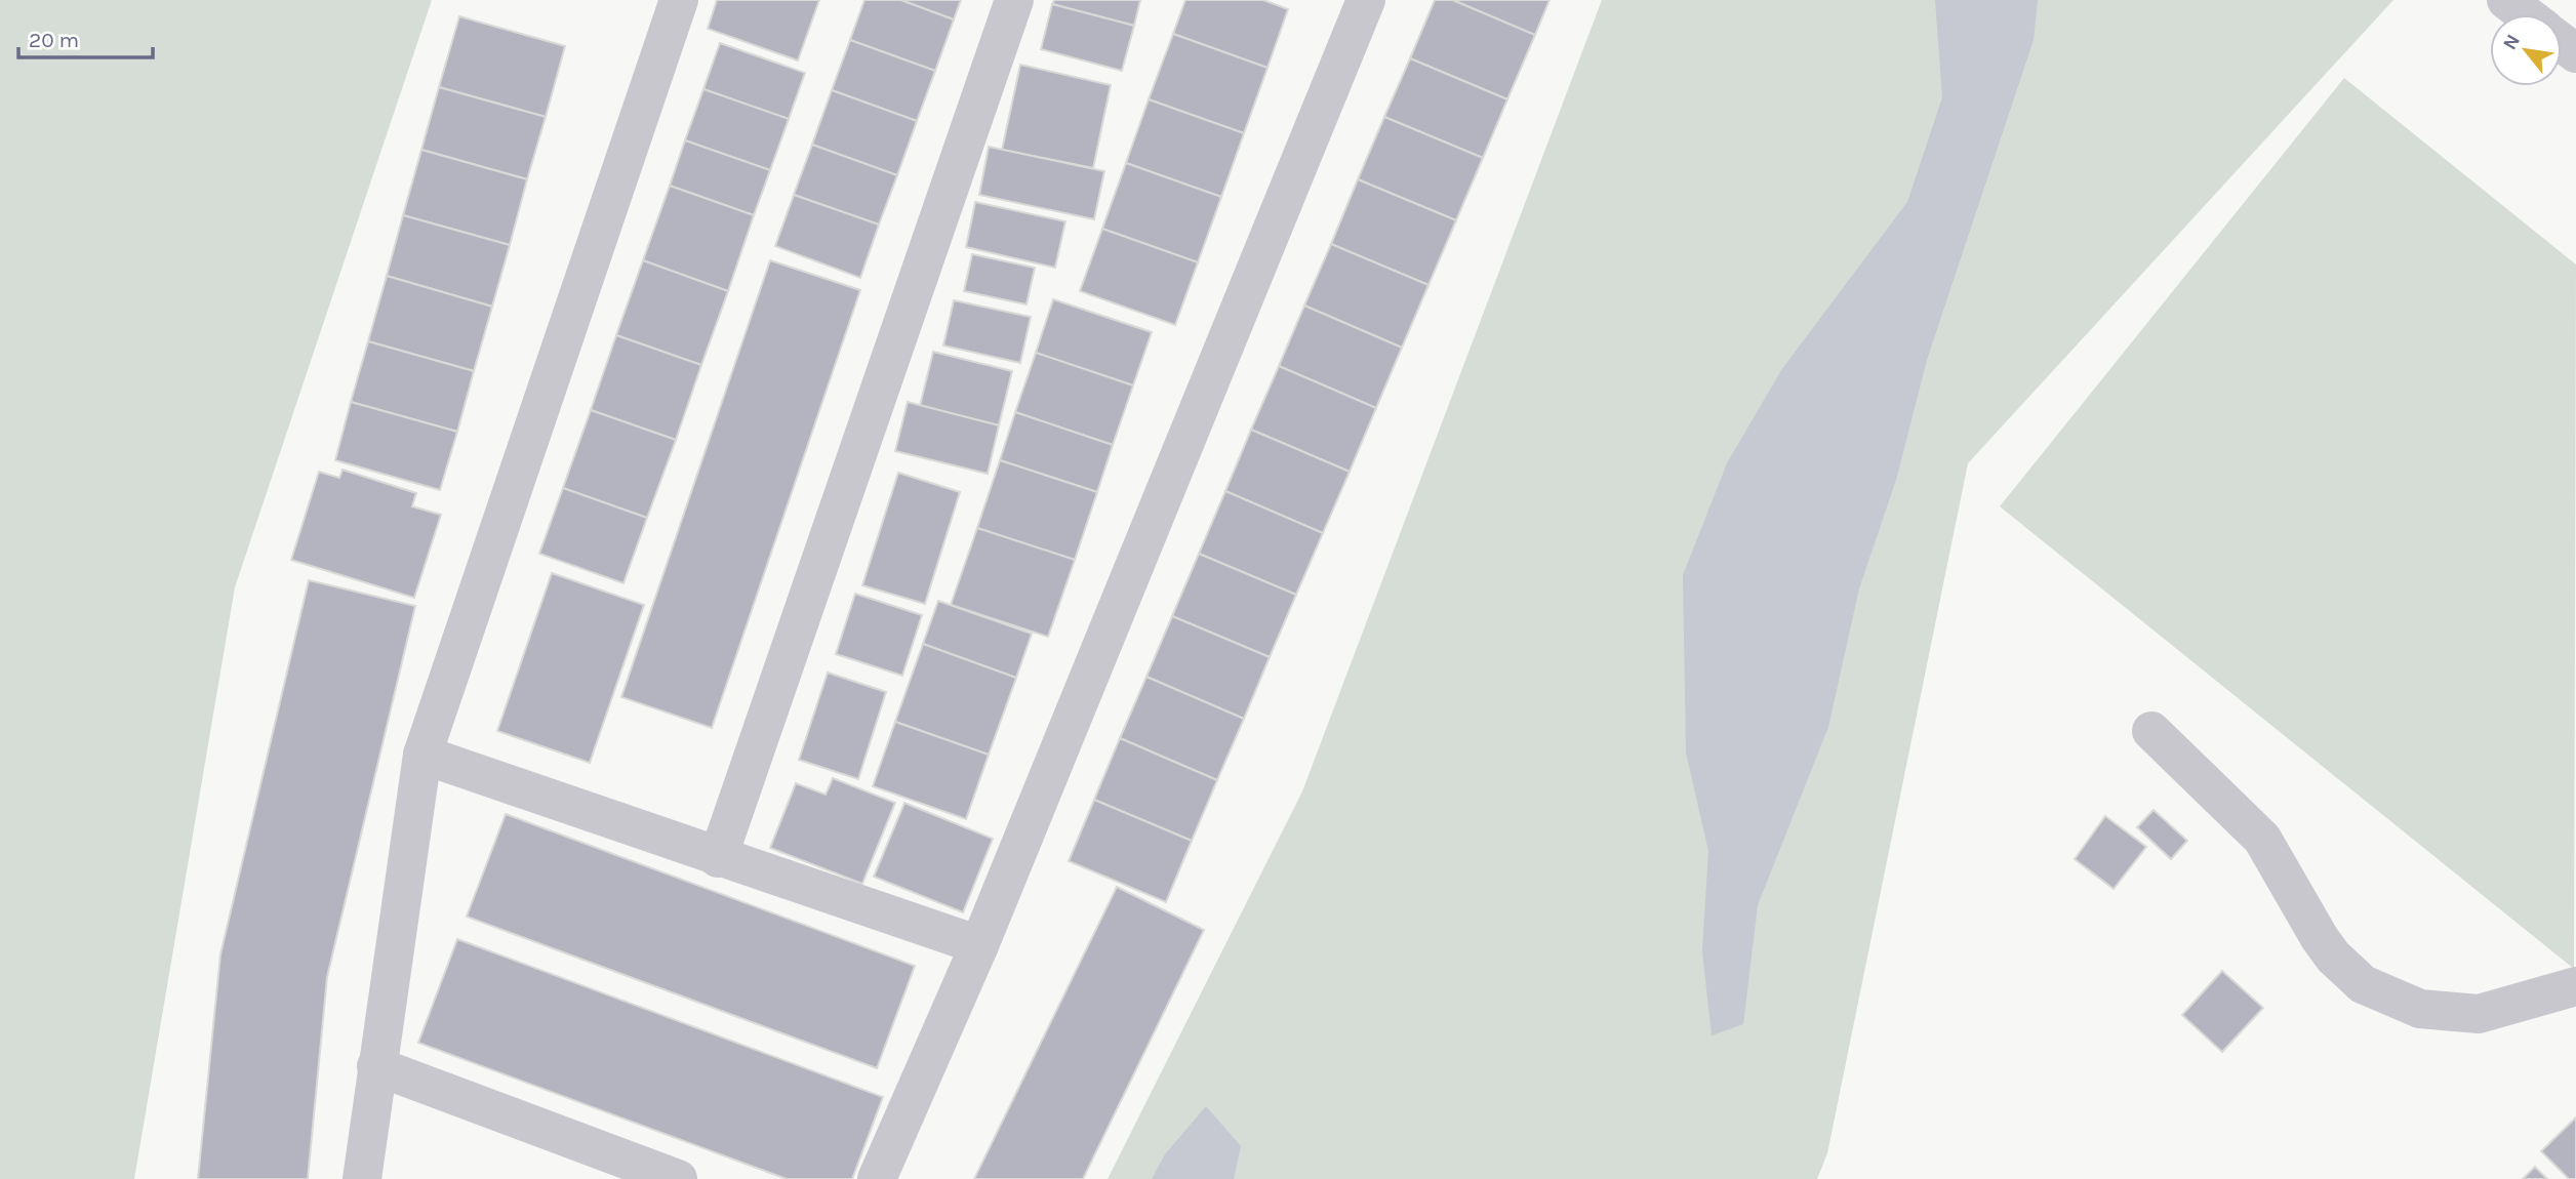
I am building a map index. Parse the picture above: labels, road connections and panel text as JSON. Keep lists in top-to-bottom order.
{
  "scale_bar": "20 m",
  "north": "top left"
}
